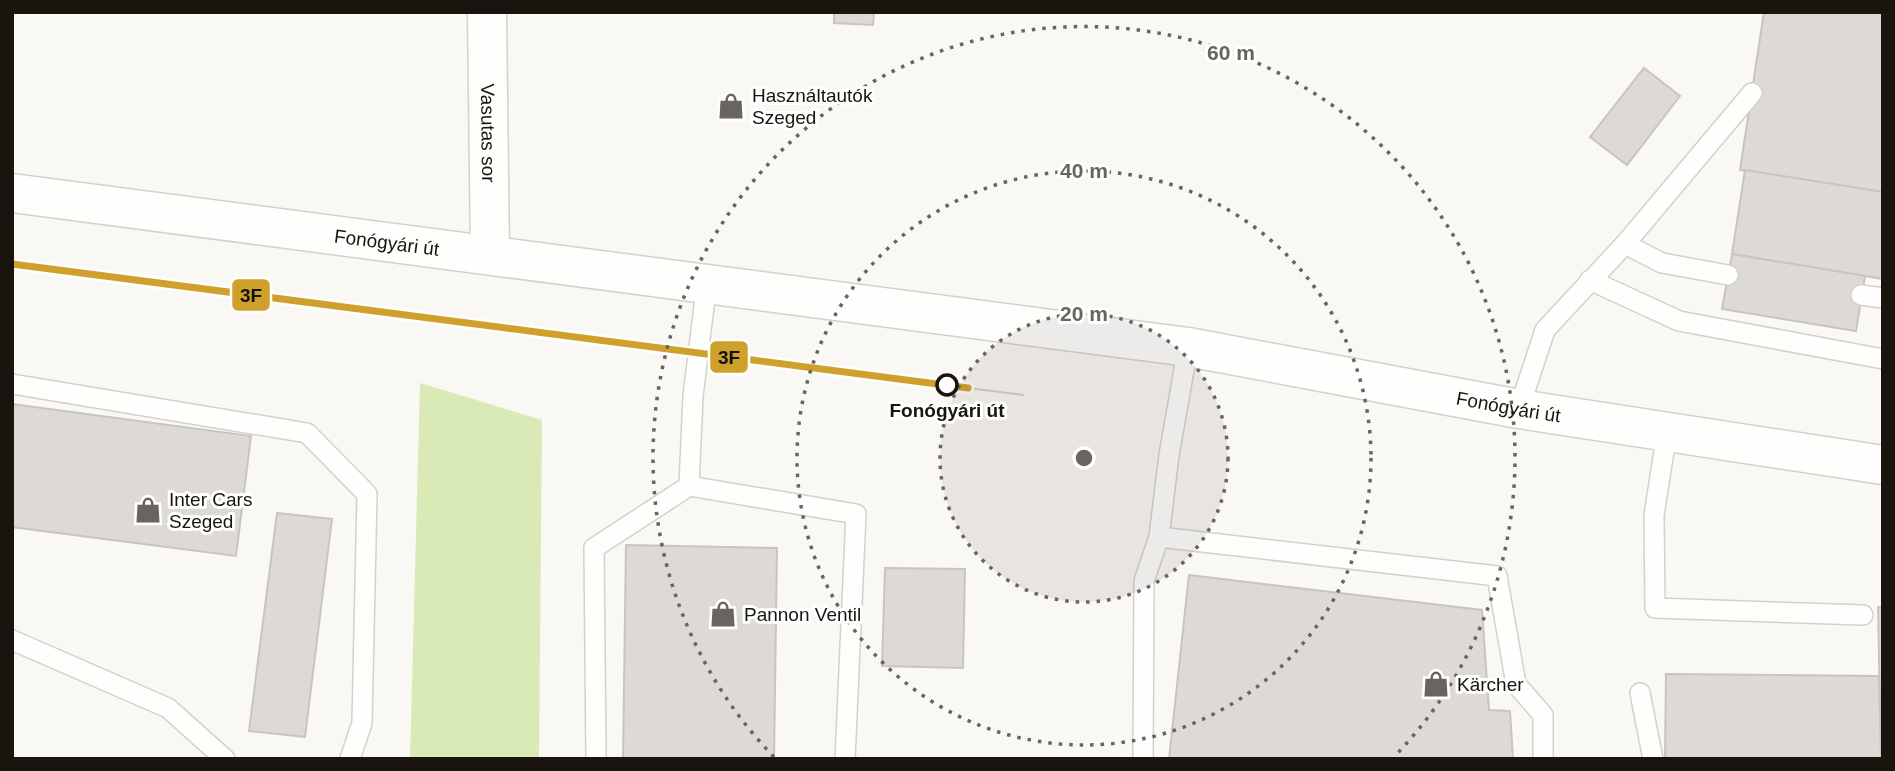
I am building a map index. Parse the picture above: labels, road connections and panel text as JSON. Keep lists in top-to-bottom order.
{
  "streets": {
    "street": ["Vasutas sor", "Fonógyári út"]
  },
  "crossings": [
    ["Vasutas sor", "Fonógyári út"]
  ],
  "places": {
    "shop": [
      "Használtautók Szeged",
      "Inter Cars Szeged",
      "Pannon Ventil",
      "Kärcher"
    ],
    "other": ["Fonógyári út"]
  },
  "lines": ["transit line 3F"],
  "rings": ["60 m", "40 m", "20 m"]
}
